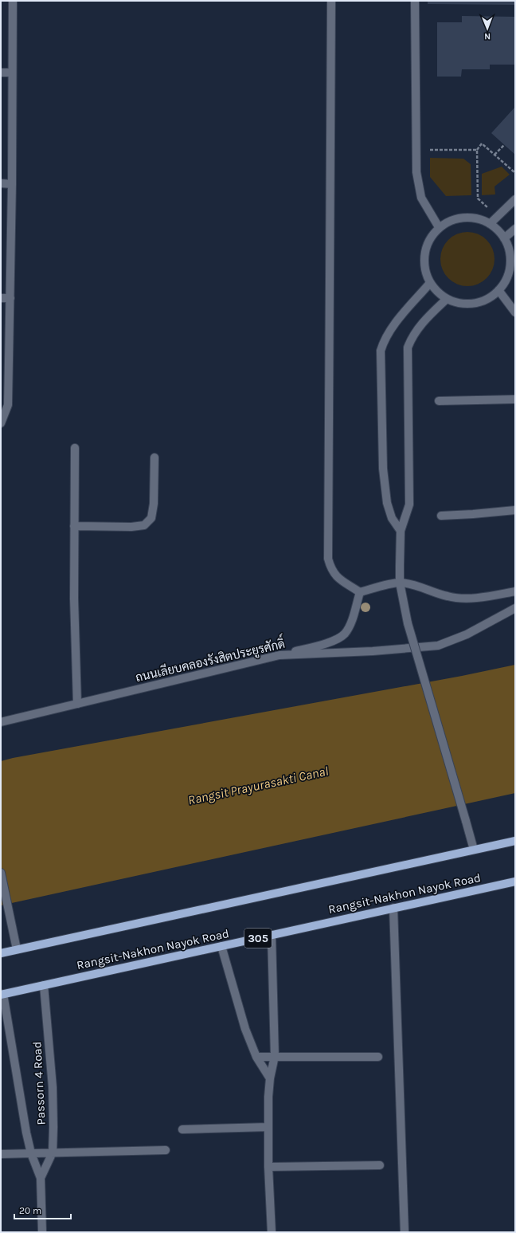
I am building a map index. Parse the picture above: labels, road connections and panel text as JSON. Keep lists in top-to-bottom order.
{
  "streets": {
    "main road": ["Rangsit-Nakhon Nayok Road", "305"],
    "street": ["ถนนเลียบคลองรังสิตประยูรศักดิ์", "Passorn 4 Road"]
  },
  "crossings": [
    ["Rangsit-Nakhon Nayok Road", "Passorn 4 Road"]
  ],
  "water": ["Rangsit Prayurasakti Canal"],
  "scale_bar": "20 m",
  "north": "bottom"
}
